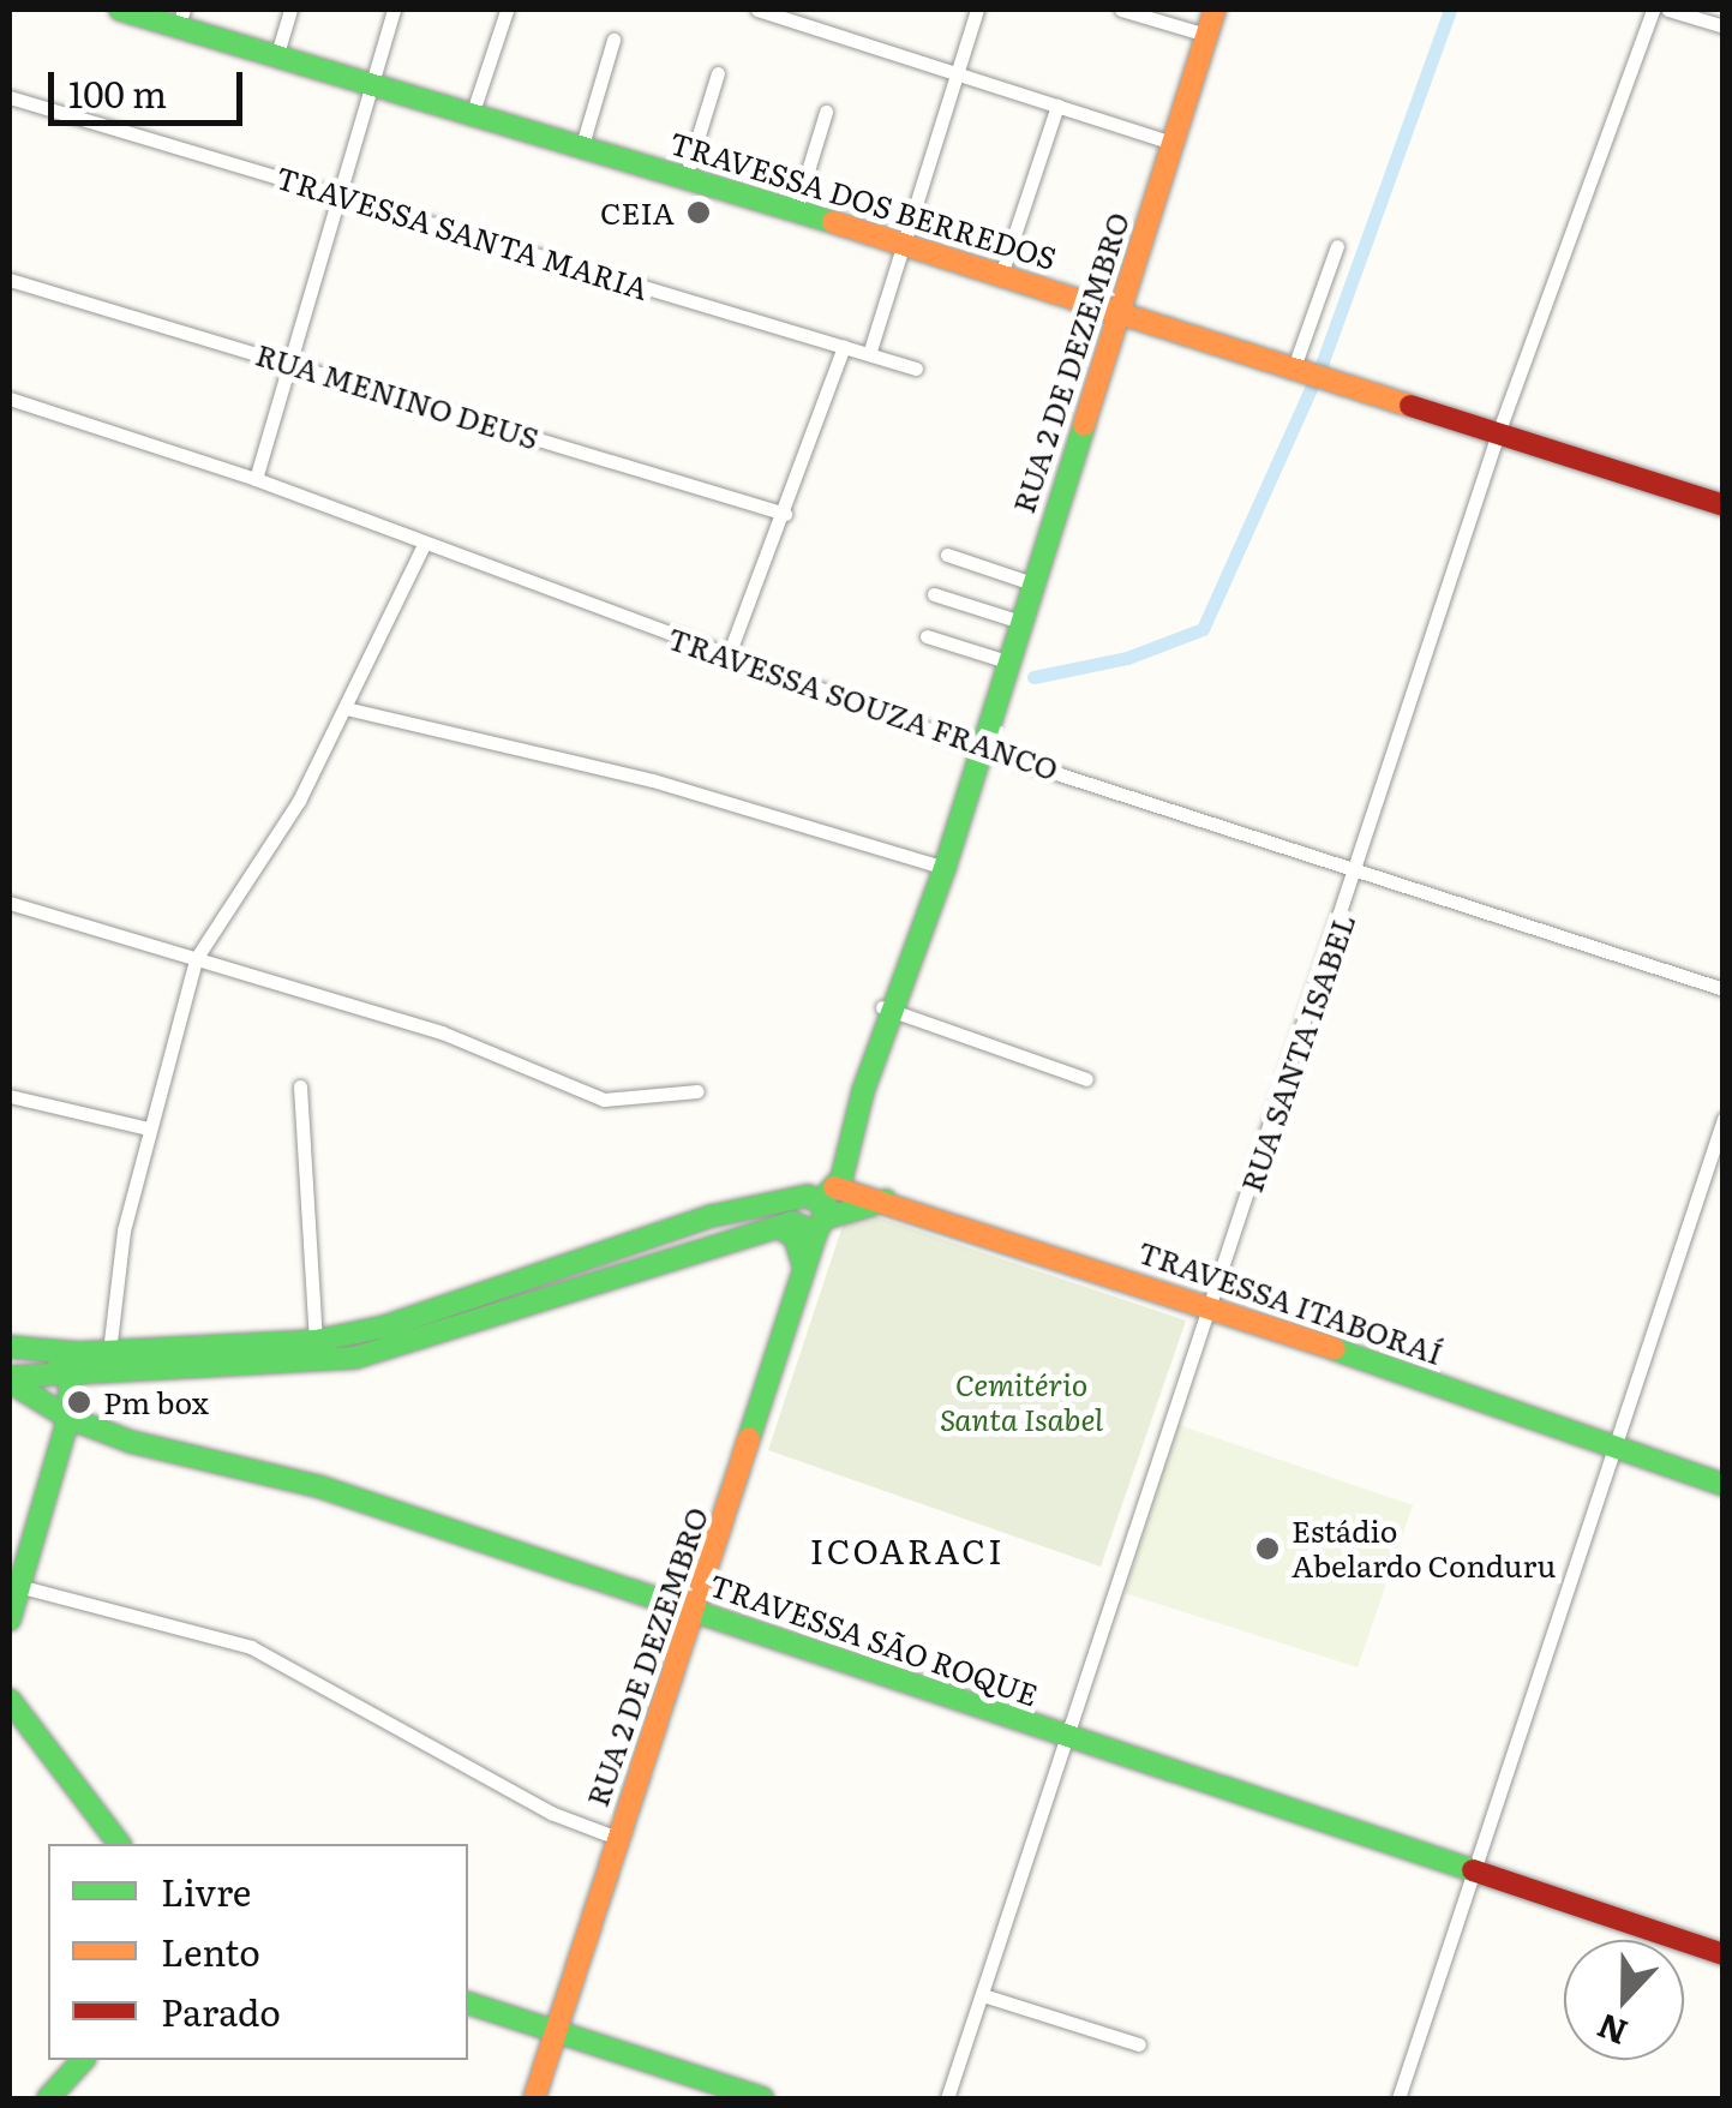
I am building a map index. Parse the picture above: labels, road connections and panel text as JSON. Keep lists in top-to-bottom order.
{
  "streets": {
    "main road": [
      "TRAVESSA DOS BERREDOS",
      "RUA 2 DE DEZEMBRO",
      "TRAVESSA ITABORAÍ",
      "TRAVESSA SÃO ROQUE"
    ],
    "street": [
      "TRAVESSA SANTA MARIA",
      "RUA MENINO DEUS",
      "TRAVESSA SOUZA FRANCO",
      "RUA SANTA ISABEL"
    ]
  },
  "crossings": [
    ["TRAVESSA DOS BERREDOS", "RUA 2 DE DEZEMBRO"],
    ["TRAVESSA DOS BERREDOS", "RUA SANTA ISABEL"],
    ["RUA 2 DE DEZEMBRO", "TRAVESSA SOUZA FRANCO"],
    ["RUA 2 DE DEZEMBRO", "TRAVESSA ITABORAÍ"],
    ["RUA 2 DE DEZEMBRO", "TRAVESSA SÃO ROQUE"],
    ["TRAVESSA SOUZA FRANCO", "RUA SANTA ISABEL"],
    ["RUA SANTA ISABEL", "TRAVESSA ITABORAÍ"],
    ["RUA SANTA ISABEL", "TRAVESSA SÃO ROQUE"]
  ],
  "districts": ["ICOARACI"],
  "parks": ["Cemitério Santa Isabel"],
  "places": ["CEIA", "Pm box", "Estádio Abelardo Conduru"],
  "legend": ["Livre", "Lento", "Parado"],
  "scale_bar": "100 m",
  "north": "bottom"
}
